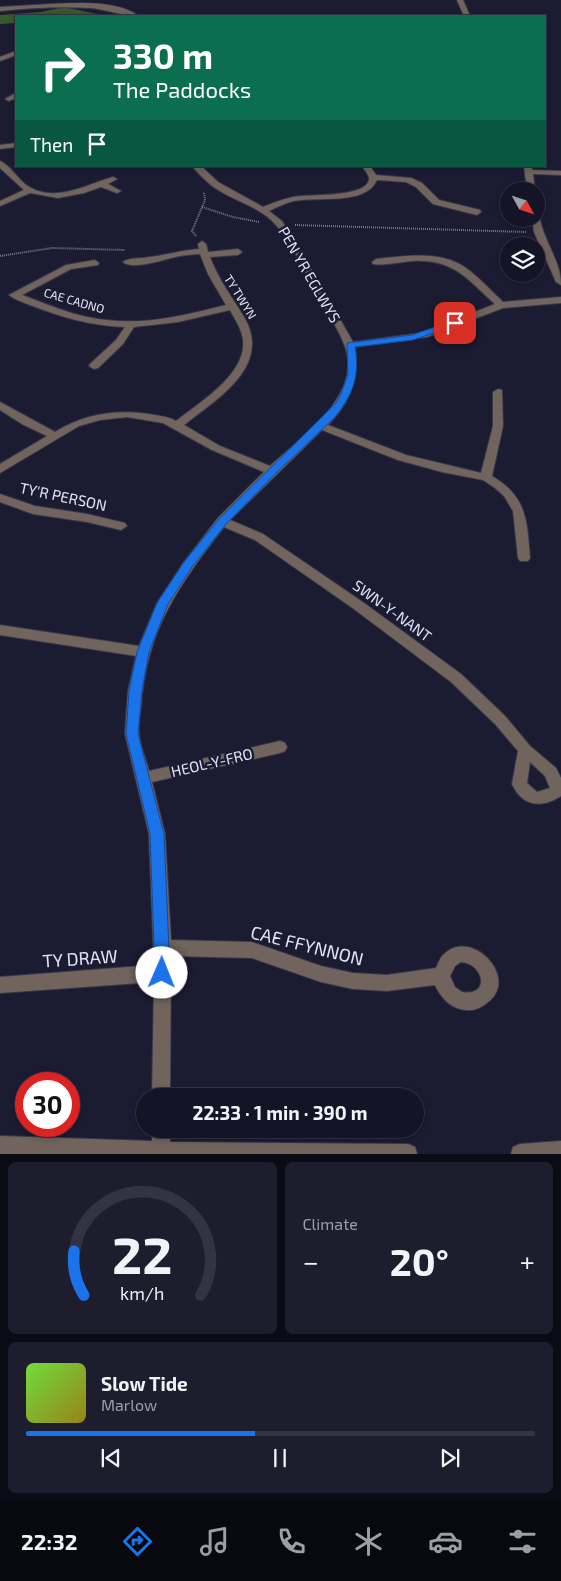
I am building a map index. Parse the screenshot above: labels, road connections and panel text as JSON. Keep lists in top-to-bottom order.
{
  "streets": {
    "street": [
      "PEN YR EGLWYS",
      "TY TWYN",
      "CAE CADNO",
      "TY'R PERSON",
      "SWN-Y-NANT",
      "HEOL-Y-FRO",
      "CAE FFYNNON",
      "TY DRAW"
    ]
  },
  "crossings": [
    ["PEN YR EGLWYS", "SWN-Y-NANT"],
    ["PEN YR EGLWYS", "HEOL-Y-FRO"],
    ["PEN YR EGLWYS", "CAE FFYNNON"],
    ["PEN YR EGLWYS", "TY DRAW"],
    ["TY TWYN", "CAE CADNO"]
  ],
  "north": "bottom right",
  "page": {
    "turn": ["330 m", "The Paddocks"],
    "then": "Then",
    "limit": "30",
    "trip": "22:33 · 1 min · 390 m",
    "tile": "Climate",
    "heat": ["−", "20°", "+"],
    "song": ["Slow Tide", "Marlow"],
    "tabs": "22:32",
    "gauge": ["22", "km/h"]
  }
}
